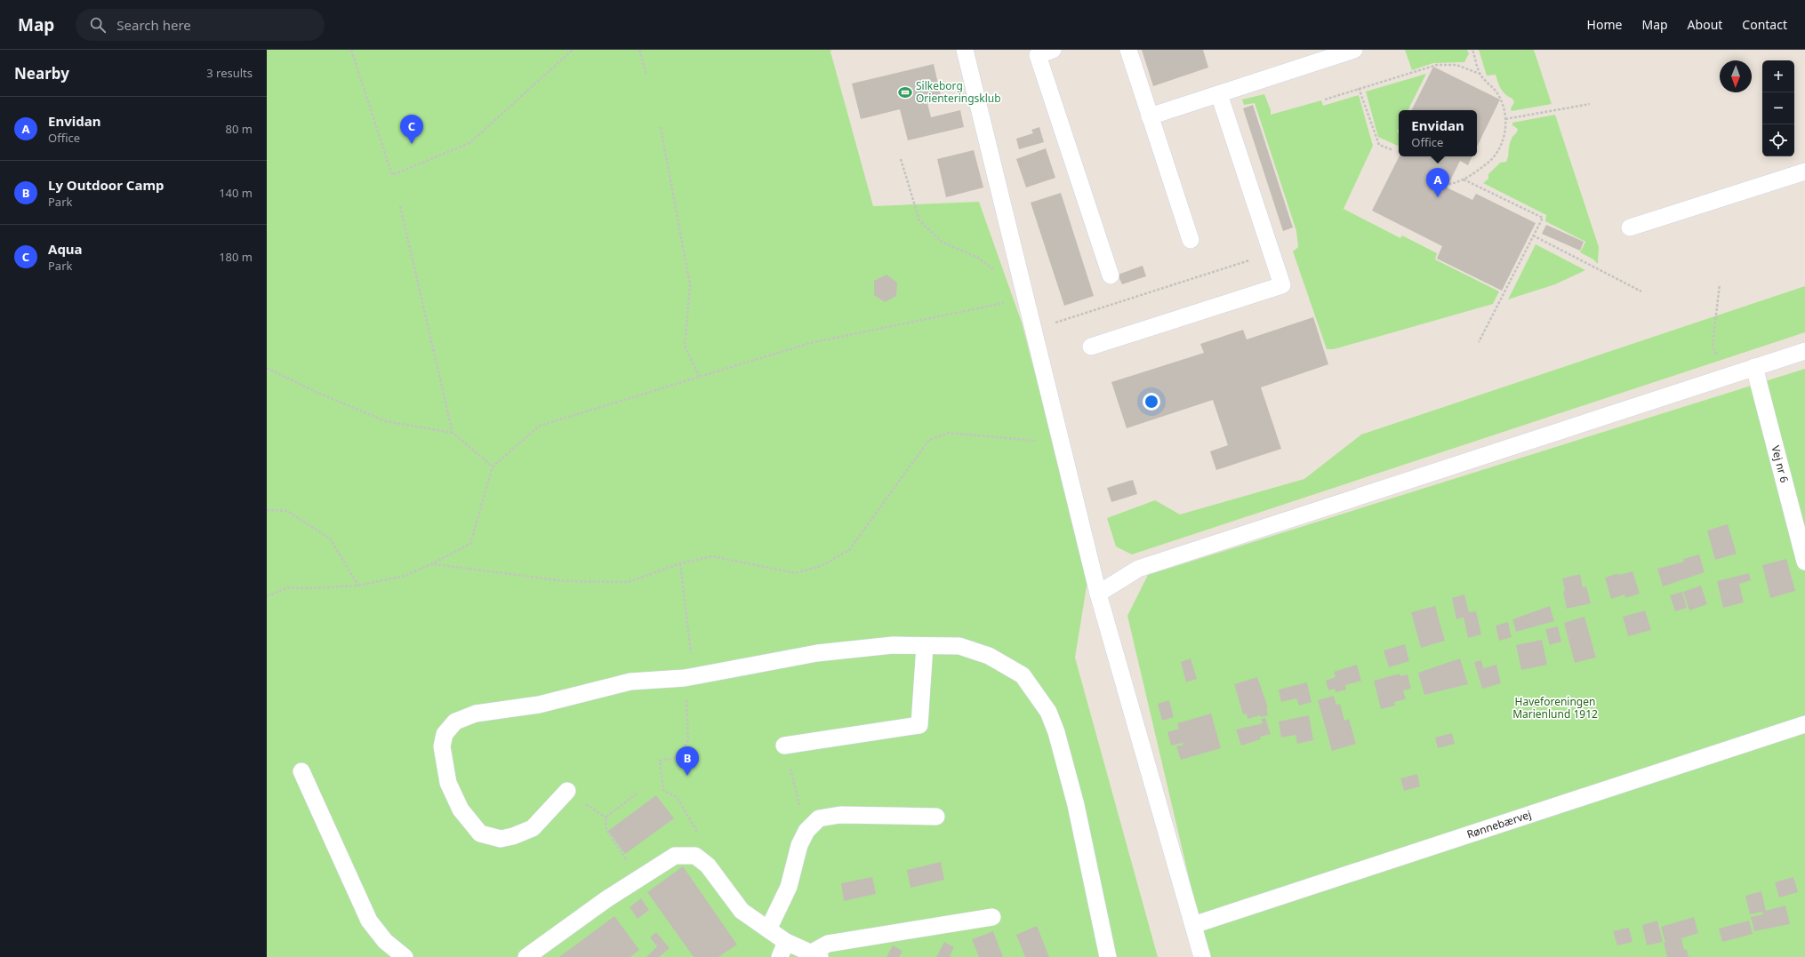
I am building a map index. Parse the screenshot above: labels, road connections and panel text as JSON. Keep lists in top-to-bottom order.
{
  "streets": {
    "lane": ["Vej nr 6", "Rønnebærvej"]
  },
  "parks": ["Haveforeningen Marienlund 1912"],
  "places": {
    "sports": ["Silkeborg Orienteringsklub"]
  },
  "north": "bottom",
  "page": {
    "header": "Map",
    "search": "Search here",
    "nav": [
      "Home",
      "Map",
      "About",
      "Contact"
    ],
    "heading": ["Nearby", "3 results"],
    "map_buttons": ["+", "−"],
    "list": [
      {
        "mark": "A",
        "name": "Envidan",
        "note": "Office",
        "value": "80 m"
      },
      {
        "mark": "B",
        "name": "Ly Outdoor Camp",
        "note": "Park",
        "value": "140 m"
      },
      {
        "mark": "C",
        "name": "Aqua",
        "note": "Park",
        "value": "180 m"
      }
    ],
    "popup": ["Envidan", "Office"],
    "pins": ["C", "A", "B"]
  }
}
